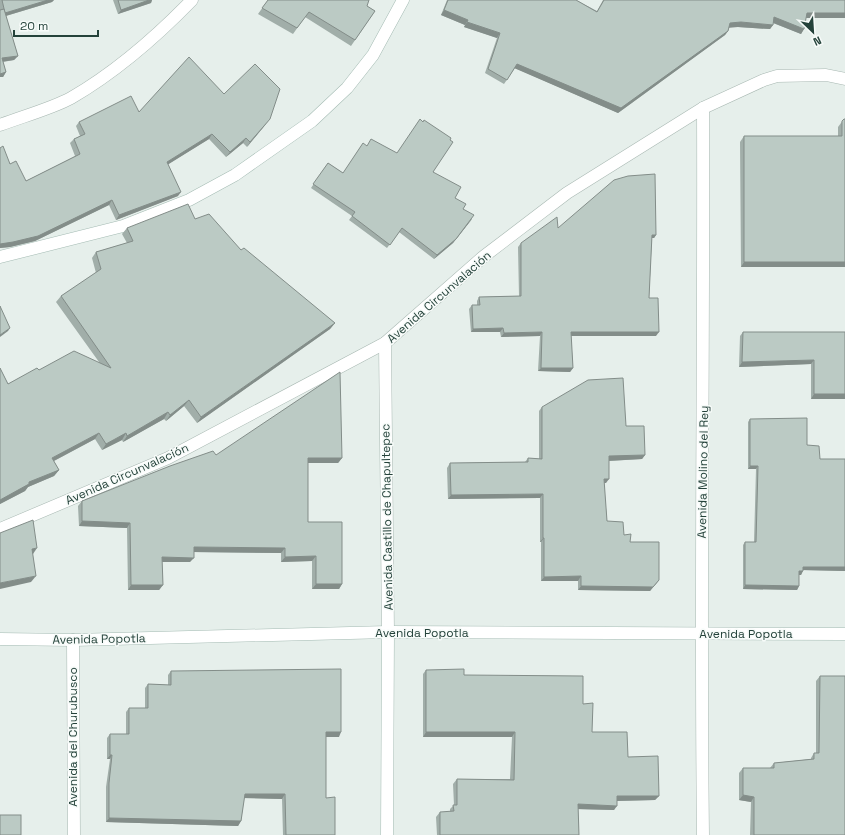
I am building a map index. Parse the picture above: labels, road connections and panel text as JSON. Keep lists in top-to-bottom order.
{
  "streets": {
    "street": [
      "Avenida Circunvalación",
      "Avenida Molino del Rey",
      "Avenida Castillo de Chapultepec",
      "Avenida Popotla",
      "Avenida del Churubusco"
    ]
  },
  "crossings": [
    ["Avenida Circunvalación", "Avenida Molino del Rey"],
    ["Avenida Circunvalación", "Avenida Castillo de Chapultepec"],
    ["Avenida Molino del Rey", "Avenida Popotla"],
    ["Avenida Castillo de Chapultepec", "Avenida Popotla"],
    ["Avenida Popotla", "Avenida del Churubusco"]
  ],
  "scale_bar": "20 m",
  "north": "bottom right"
}
